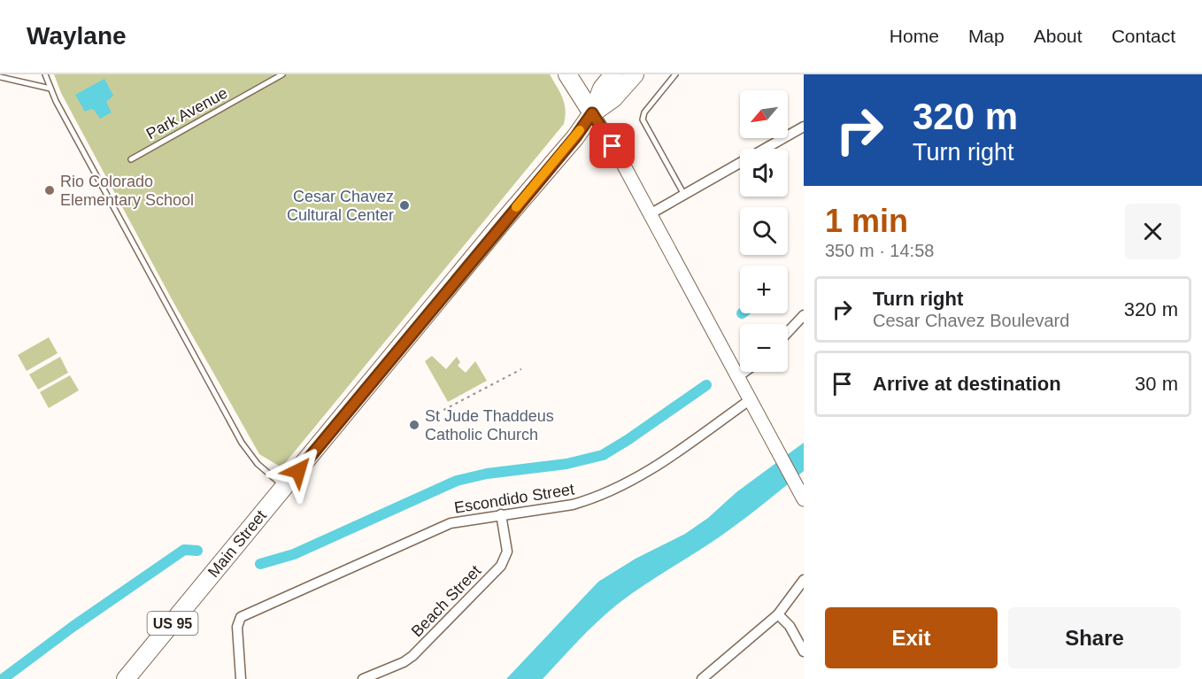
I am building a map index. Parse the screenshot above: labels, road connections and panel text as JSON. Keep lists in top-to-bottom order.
{
  "streets": {
    "highway": ["Main Street", "US 95"],
    "street": ["Escondido Street", "Beach Street"],
    "lane": ["Park Avenue"]
  },
  "crossings": [
    ["Escondido Street", "Beach Street"]
  ],
  "places": ["Rio Colorado Elementary School", "Cesar Chavez Cultural Center", "St Jude Thaddeus Catholic Church"],
  "north": "bottom left",
  "page": {
    "header": "Waylane",
    "nav": [
      "Home",
      "Map",
      "About",
      "Contact"
    ],
    "turn": ["320 m", "Turn right"],
    "map_buttons": ["+", "−"],
    "heading": ["1 min", "350 m · 14:58"],
    "list": [
      {
        "name": "Turn right",
        "note": "Cesar Chavez Boulevard",
        "value": "320 m"
      },
      {
        "name": "Arrive at destination",
        "value": "30 m"
      }
    ],
    "buttons": ["Exit", "Share"]
  }
}
